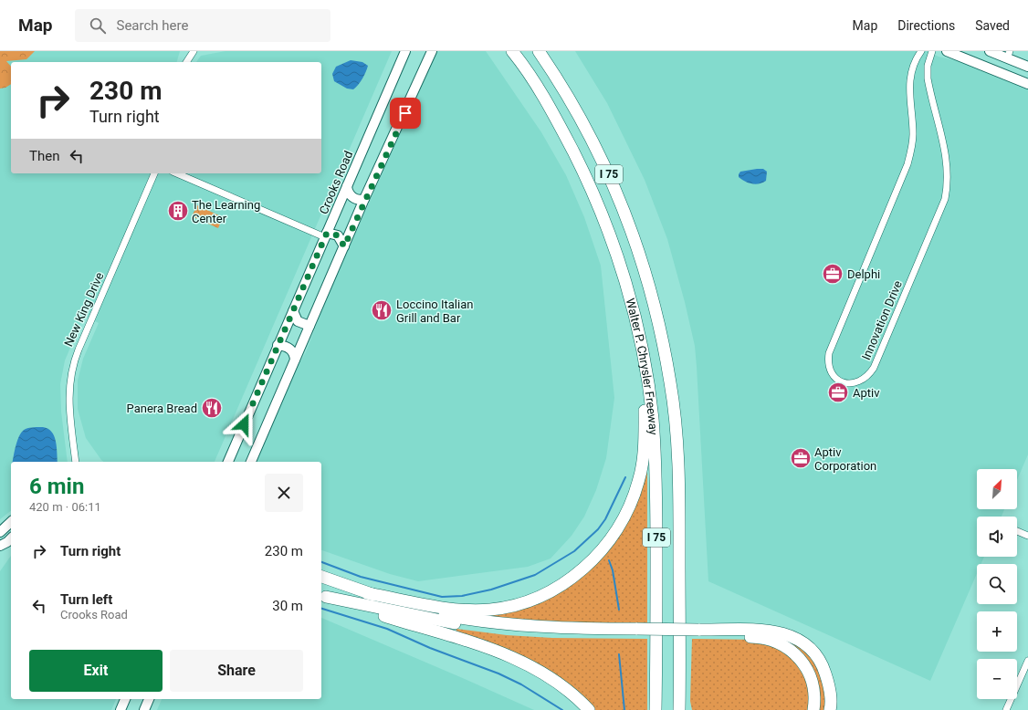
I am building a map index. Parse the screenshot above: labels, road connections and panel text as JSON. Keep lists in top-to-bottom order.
{
  "streets": {
    "highway": ["I 75", "Walter P. Chrysler Freeway"],
    "main road": ["Crooks Road"],
    "street": ["New King Drive", "Innovation Drive"]
  },
  "places": {
    "building": ["The Learning Center"],
    "office": ["Delphi", "Aptiv", "Aptiv Corporation"],
    "restaurant": ["Loccino Italian Grill and Bar", "Panera Bread"]
  },
  "north": "top right",
  "page": {
    "header": "Map",
    "search": "Search here",
    "nav": ["Map", "Directions", "Saved"],
    "turn": ["230 m", "Turn right"],
    "then": "Then",
    "heading": ["6 min", "420 m · 06:11"],
    "map_buttons": ["+", "−"],
    "list": [
      {
        "name": "Turn right",
        "value": "230 m"
      },
      {
        "name": "Turn left",
        "note": "Crooks Road",
        "value": "30 m"
      }
    ],
    "buttons": ["Exit", "Share"]
  }
}
